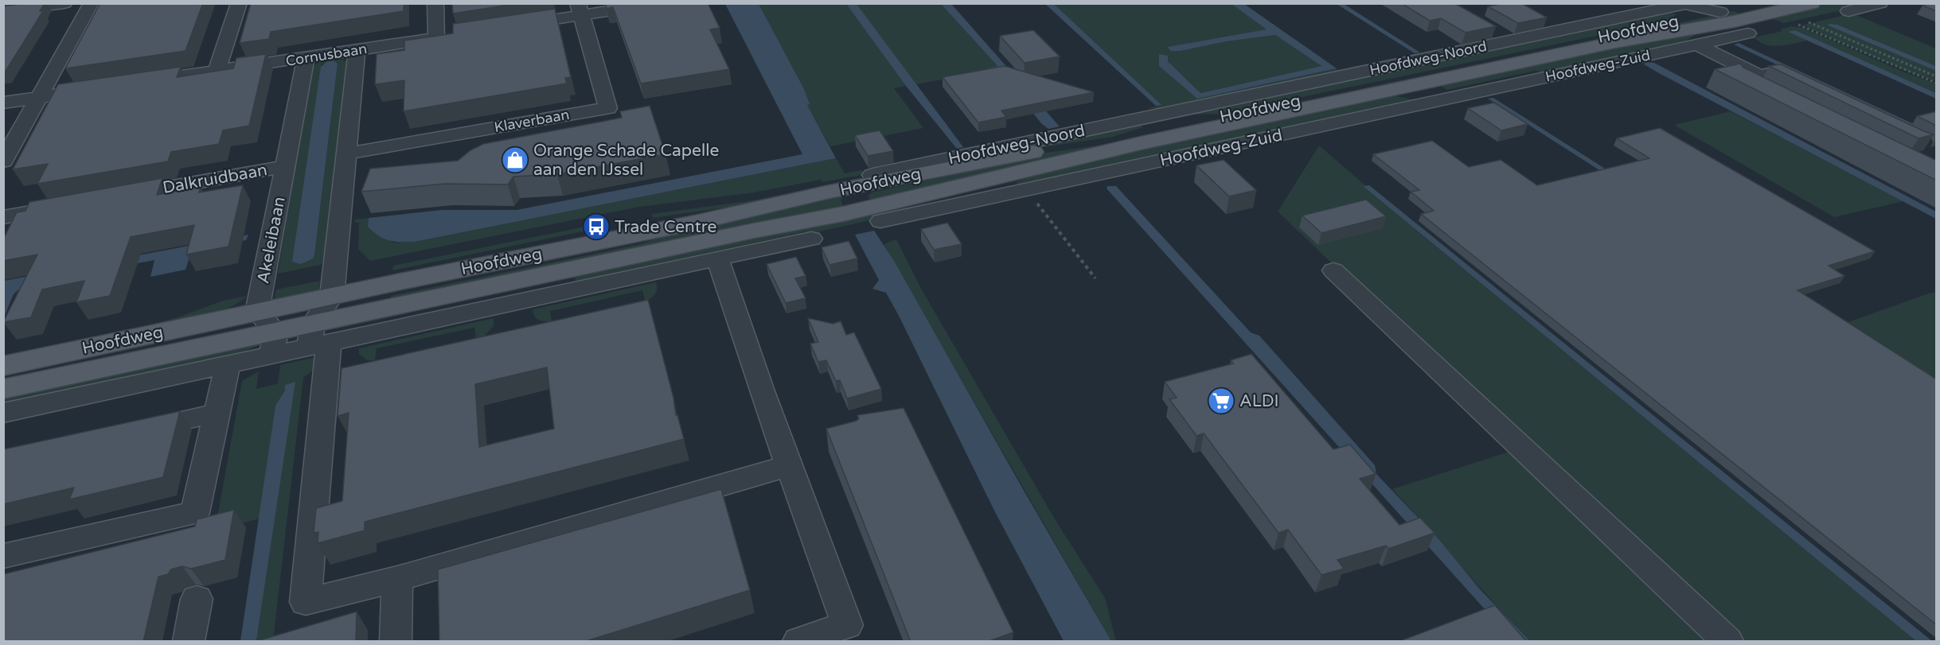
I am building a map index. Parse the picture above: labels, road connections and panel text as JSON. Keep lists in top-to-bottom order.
{
  "streets": {
    "main road": ["Hoofdweg"],
    "street": [
      "Cornusbaan",
      "Hoofdweg-Noord",
      "Hoofdweg-Zuid",
      "Klaverbaan",
      "Dalkruidbaan",
      "Akeleibaan"
    ]
  },
  "crossings": [
    ["Hoofdweg", "Hoofdweg-Noord"],
    ["Hoofdweg", "Hoofdweg-Zuid"],
    ["Hoofdweg", "Akeleibaan"],
    ["Cornusbaan", "Akeleibaan"],
    ["Dalkruidbaan", "Akeleibaan"]
  ],
  "places": {
    "shop": ["Orange Schade Capelle aan den IJssel"],
    "bus stop": ["Trade Centre"],
    "supermarket": ["ALDI"]
  }
}
